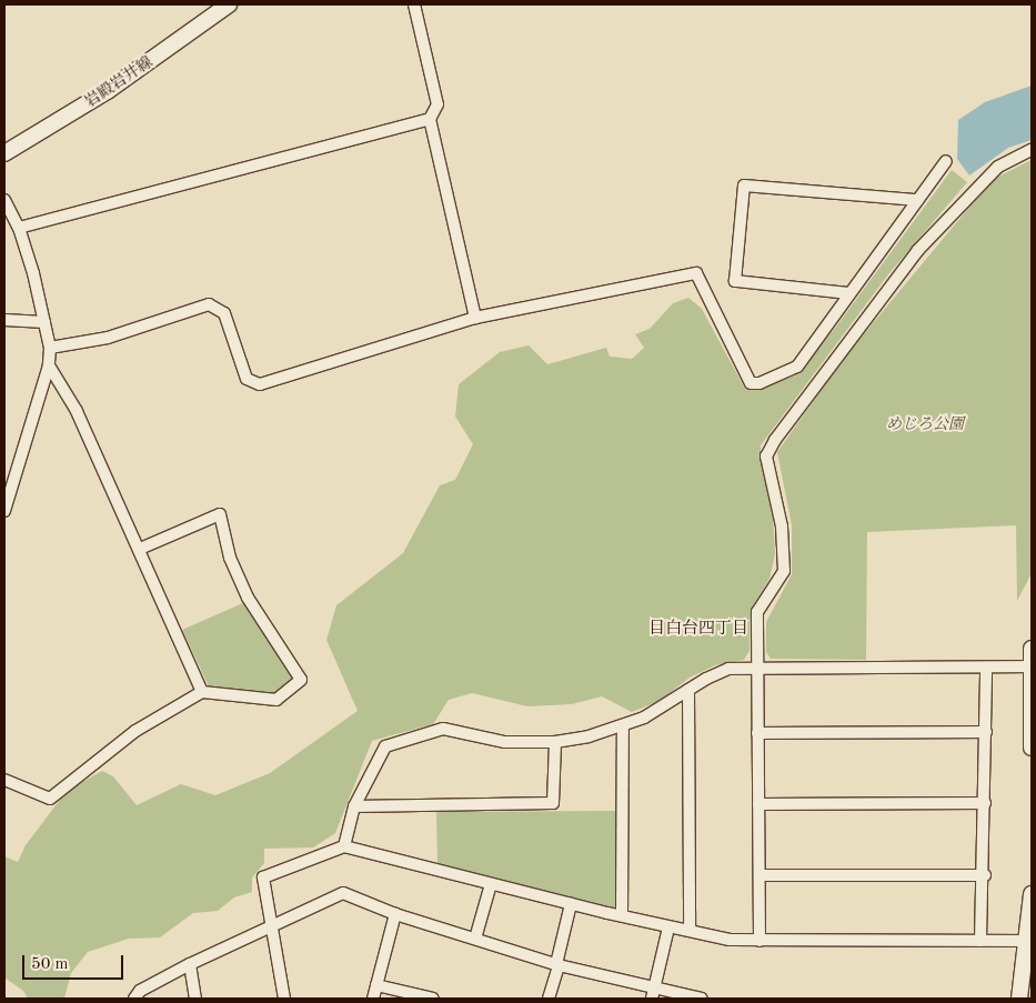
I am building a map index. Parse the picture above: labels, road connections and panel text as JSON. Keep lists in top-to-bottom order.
{
  "streets": {
    "main road": ["岩殿岩井線"]
  },
  "districts": ["目白台四丁目"],
  "parks": ["めじろ公園"],
  "scale_bar": "50 m"
}
